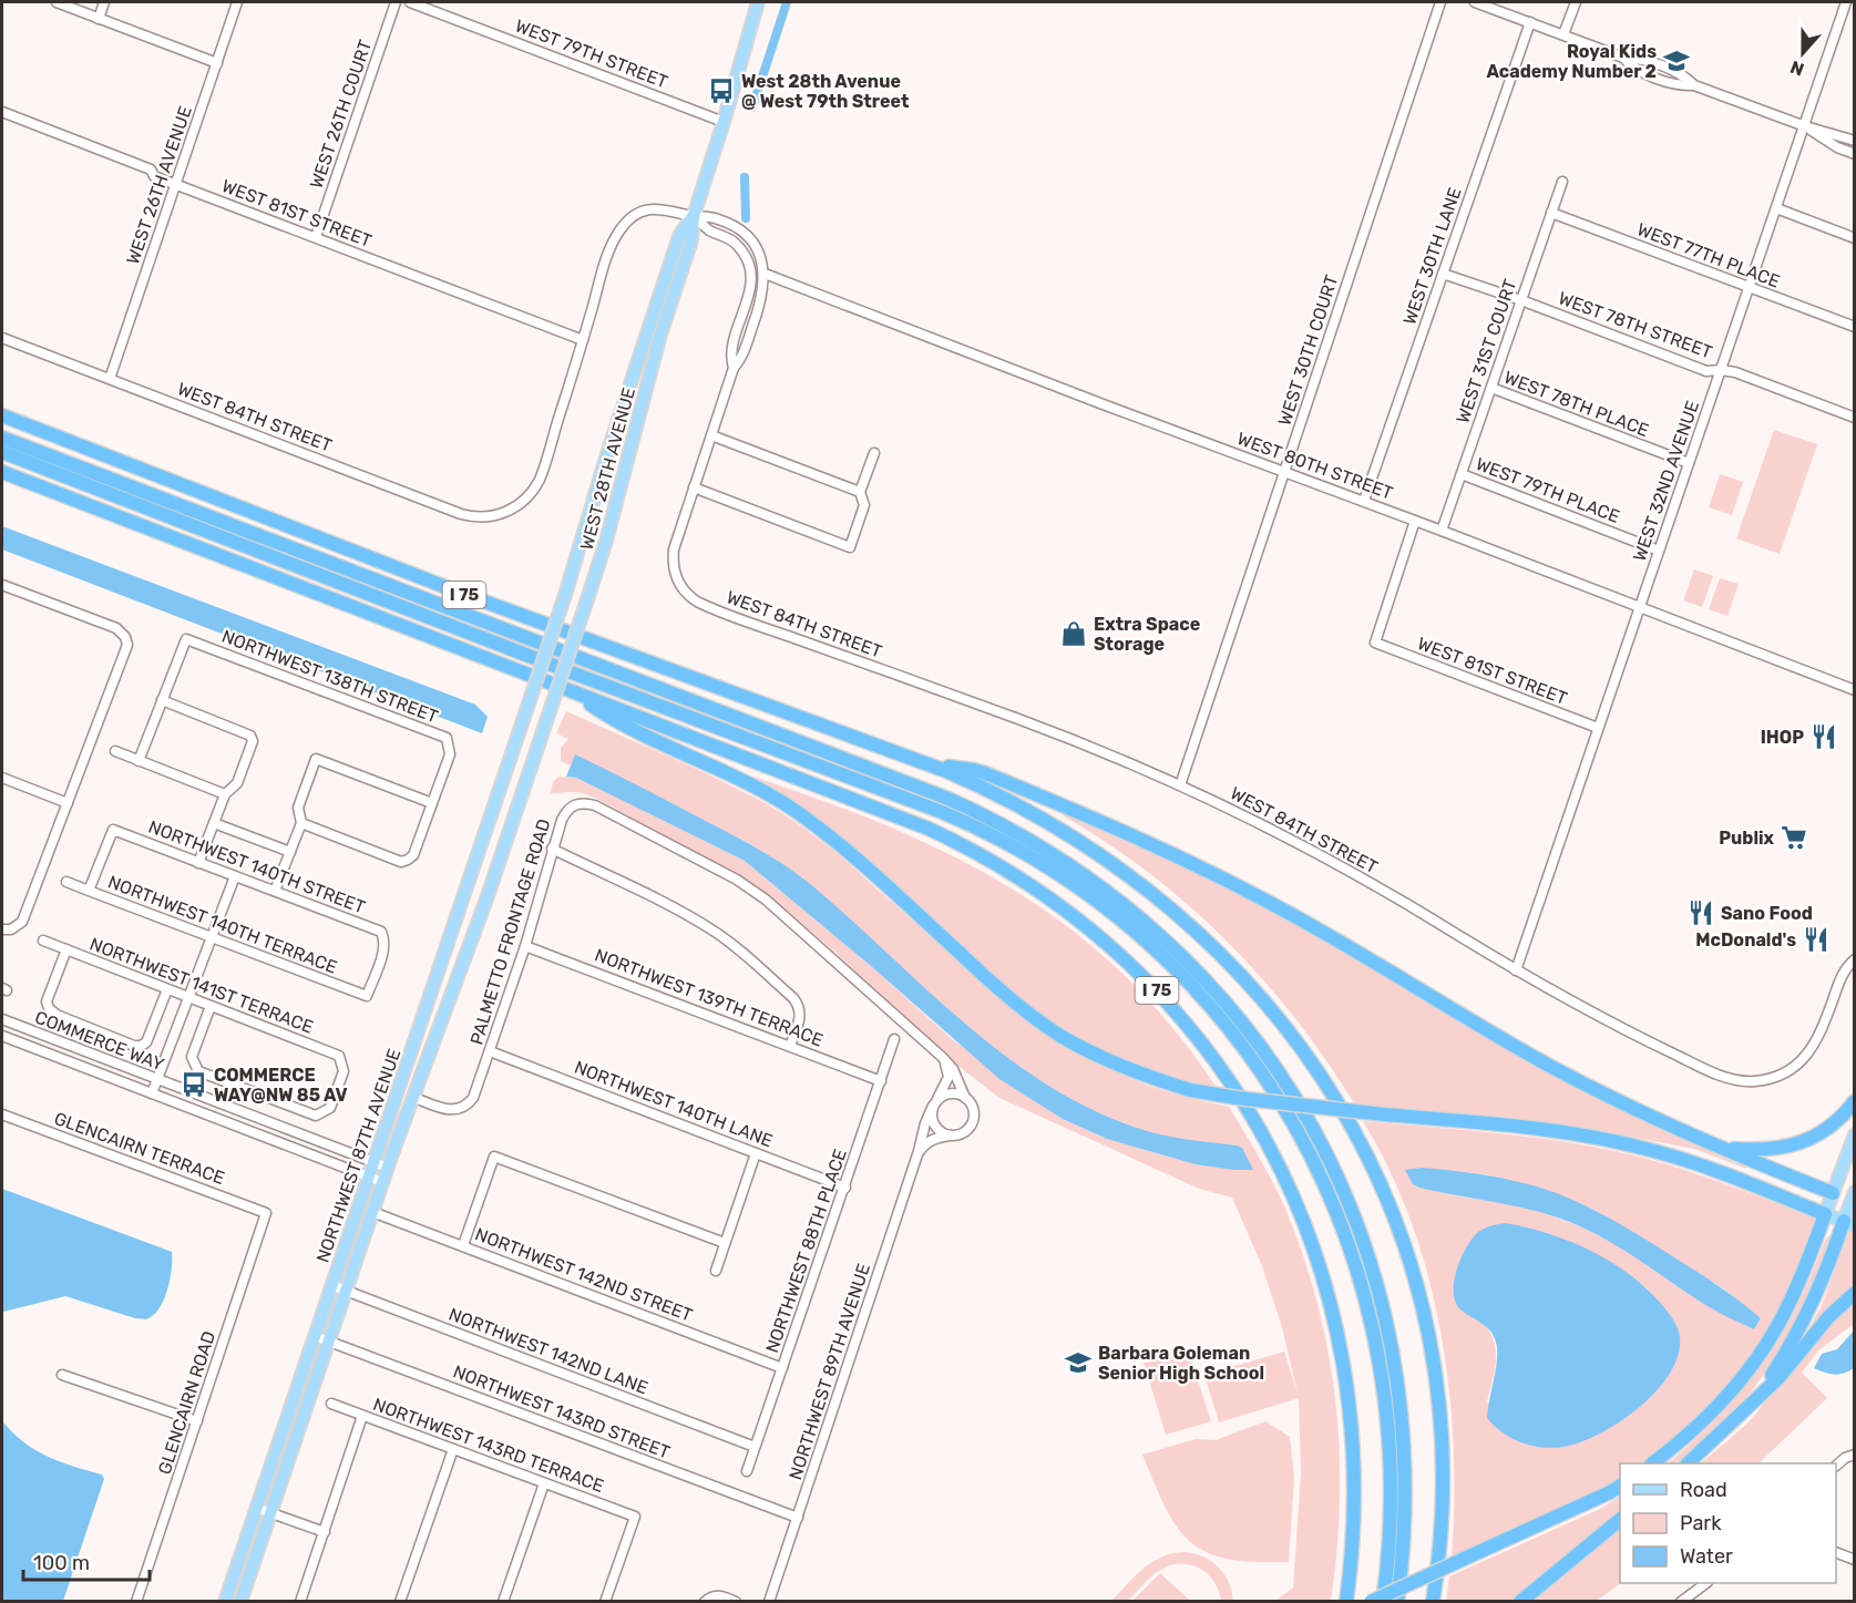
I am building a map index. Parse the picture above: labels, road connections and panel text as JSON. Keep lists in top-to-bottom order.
{
  "streets": {
    "highway": ["I 75"],
    "main road": ["WEST 28TH AVENUE", "NORTHWEST 87TH AVENUE"],
    "street": [
      "WEST 79TH STREET",
      "WEST 26TH COURT",
      "WEST 26TH AVENUE",
      "WEST 81ST STREET",
      "WEST 77TH PLACE",
      "WEST 30TH LANE",
      "WEST 78TH STREET",
      "WEST 30TH COURT",
      "WEST 31ST COURT",
      "WEST 78TH PLACE",
      "WEST 84TH STREET",
      "WEST 80TH STREET",
      "WEST 32ND AVENUE",
      "WEST 79TH PLACE",
      "NORTHWEST 138TH STREET",
      "NORTHWEST 140TH STREET",
      "NORTHWEST 140TH TERRACE",
      "PALMETTO FRONTAGE ROAD",
      "NORTHWEST 141ST TERRACE",
      "NORTHWEST 139TH TERRACE",
      "COMMERCE WAY",
      "NORTHWEST 140TH LANE",
      "GLENCAIRN TERRACE",
      "NORTHWEST 88TH PLACE",
      "NORTHWEST 142ND STREET",
      "NORTHWEST 142ND LANE",
      "NORTHWEST 89TH AVENUE",
      "GLENCAIRN ROAD",
      "NORTHWEST 143RD STREET",
      "NORTHWEST 143RD TERRACE"
    ]
  },
  "crossings": [
    ["WEST 79TH STREET", "WEST 28TH AVENUE"],
    ["WEST 26TH COURT", "WEST 81ST STREET"],
    ["WEST 26TH AVENUE", "WEST 81ST STREET"],
    ["WEST 26TH AVENUE", "WEST 84TH STREET"],
    ["WEST 81ST STREET", "WEST 84TH STREET"],
    ["WEST 81ST STREET", "WEST 80TH STREET"],
    ["WEST 81ST STREET", "WEST 32ND AVENUE"],
    ["WEST 77TH PLACE", "WEST 31ST COURT"],
    ["WEST 77TH PLACE", "WEST 32ND AVENUE"],
    ["WEST 30TH LANE", "WEST 78TH STREET"],
    ["WEST 30TH LANE", "WEST 80TH STREET"],
    ["WEST 78TH STREET", "WEST 31ST COURT"],
    ["WEST 78TH STREET", "WEST 32ND AVENUE"],
    ["WEST 30TH COURT", "WEST 84TH STREET"],
    ["WEST 30TH COURT", "WEST 80TH STREET"],
    ["WEST 31ST COURT", "WEST 78TH PLACE"],
    ["WEST 31ST COURT", "WEST 80TH STREET"],
    ["WEST 31ST COURT", "WEST 79TH PLACE"],
    ["WEST 78TH PLACE", "WEST 32ND AVENUE"],
    ["WEST 84TH STREET", "WEST 32ND AVENUE"],
    ["WEST 80TH STREET", "WEST 32ND AVENUE"],
    ["WEST 28TH AVENUE", "NORTHWEST 87TH AVENUE"],
    ["WEST 32ND AVENUE", "WEST 79TH PLACE"],
    ["NORTHWEST 140TH STREET", "NORTHWEST 140TH TERRACE"],
    ["PALMETTO FRONTAGE ROAD", "NORTHWEST 139TH TERRACE"],
    ["PALMETTO FRONTAGE ROAD", "NORTHWEST 140TH LANE"],
    ["PALMETTO FRONTAGE ROAD", "NORTHWEST 87TH AVENUE"],
    ["PALMETTO FRONTAGE ROAD", "NORTHWEST 89TH AVENUE"],
    ["NORTHWEST 139TH TERRACE", "NORTHWEST 88TH PLACE"],
    ["COMMERCE WAY", "NORTHWEST 87TH AVENUE"],
    ["NORTHWEST 140TH LANE", "NORTHWEST 88TH PLACE"],
    ["GLENCAIRN TERRACE", "GLENCAIRN ROAD"],
    ["NORTHWEST 87TH AVENUE", "NORTHWEST 142ND STREET"],
    ["NORTHWEST 87TH AVENUE", "NORTHWEST 142ND LANE"],
    ["NORTHWEST 87TH AVENUE", "NORTHWEST 143RD STREET"],
    ["NORTHWEST 88TH PLACE", "NORTHWEST 142ND STREET"],
    ["NORTHWEST 88TH PLACE", "NORTHWEST 142ND LANE"],
    ["NORTHWEST 89TH AVENUE", "NORTHWEST 143RD STREET"]
  ],
  "places": {
    "school or university": ["Royal Kids Academy Number 2", "Barbara Goleman Senior High School"],
    "bus stop": ["West 28th Avenue @ West 79th Street", "COMMERCE WAY@NW 85 AV"],
    "shop": ["Extra Space Storage"],
    "restaurant": ["IHOP", "Sano Food", "McDonald's"],
    "supermarket": ["Publix"]
  },
  "legend": ["Road", "Park", "Water"],
  "scale_bar": "100 m",
  "north": "bottom"
}
